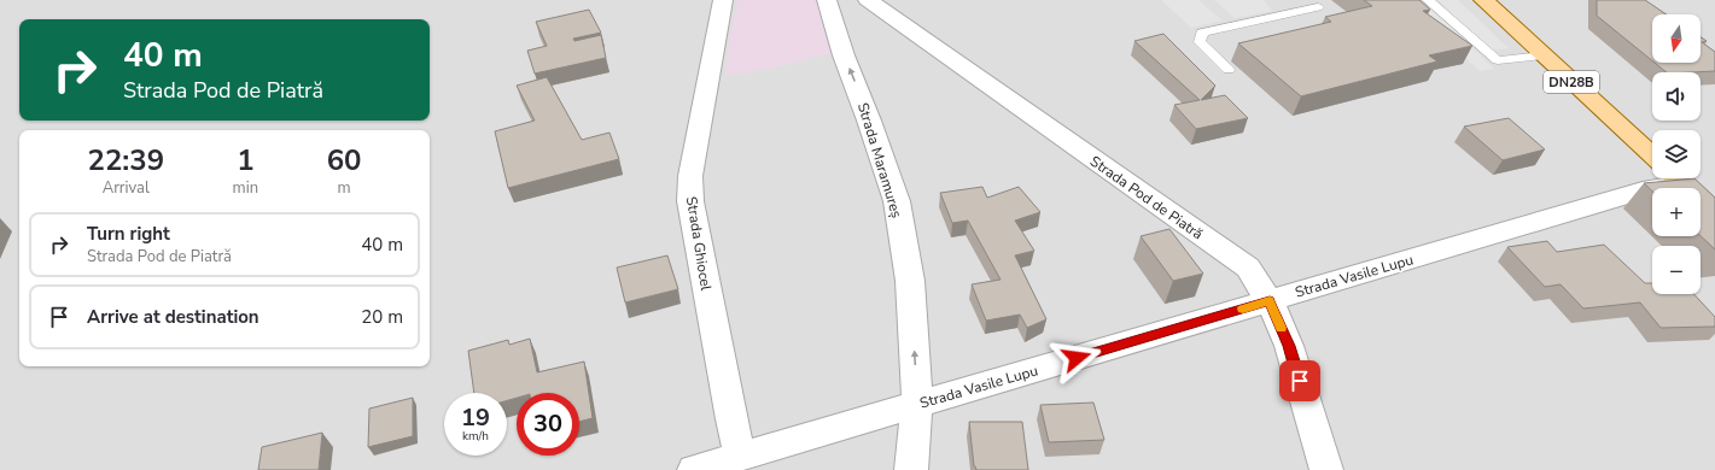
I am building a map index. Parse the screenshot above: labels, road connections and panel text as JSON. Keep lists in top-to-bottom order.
{
  "streets": {
    "main road": ["DN28B"],
    "street": [
      "Strada Maramureș",
      "Strada Pod de Piatră",
      "Strada Ghiocel",
      "Strada Vasile Lupu"
    ]
  },
  "crossings": [
    ["Strada Maramureș", "Strada Vasile Lupu"],
    ["Strada Pod de Piatră", "Strada Vasile Lupu"],
    ["Strada Ghiocel", "Strada Vasile Lupu"]
  ],
  "one_way": ["Strada Maramureș"],
  "north": "bottom",
  "page": {
    "map_buttons": ["+", "−"],
    "turn": ["40 m", "Strada Pod de Piatră"],
    "eta": [
      "22:39",
      "Arrival",
      "1",
      "min",
      "60",
      "m"
    ],
    "list": [
      {
        "name": "Turn right",
        "note": "Strada Pod de Piatră",
        "value": "40 m"
      },
      {
        "name": "Arrive at destination",
        "value": "20 m"
      }
    ],
    "speed": "19 km/h",
    "limit": "30"
  }
}
